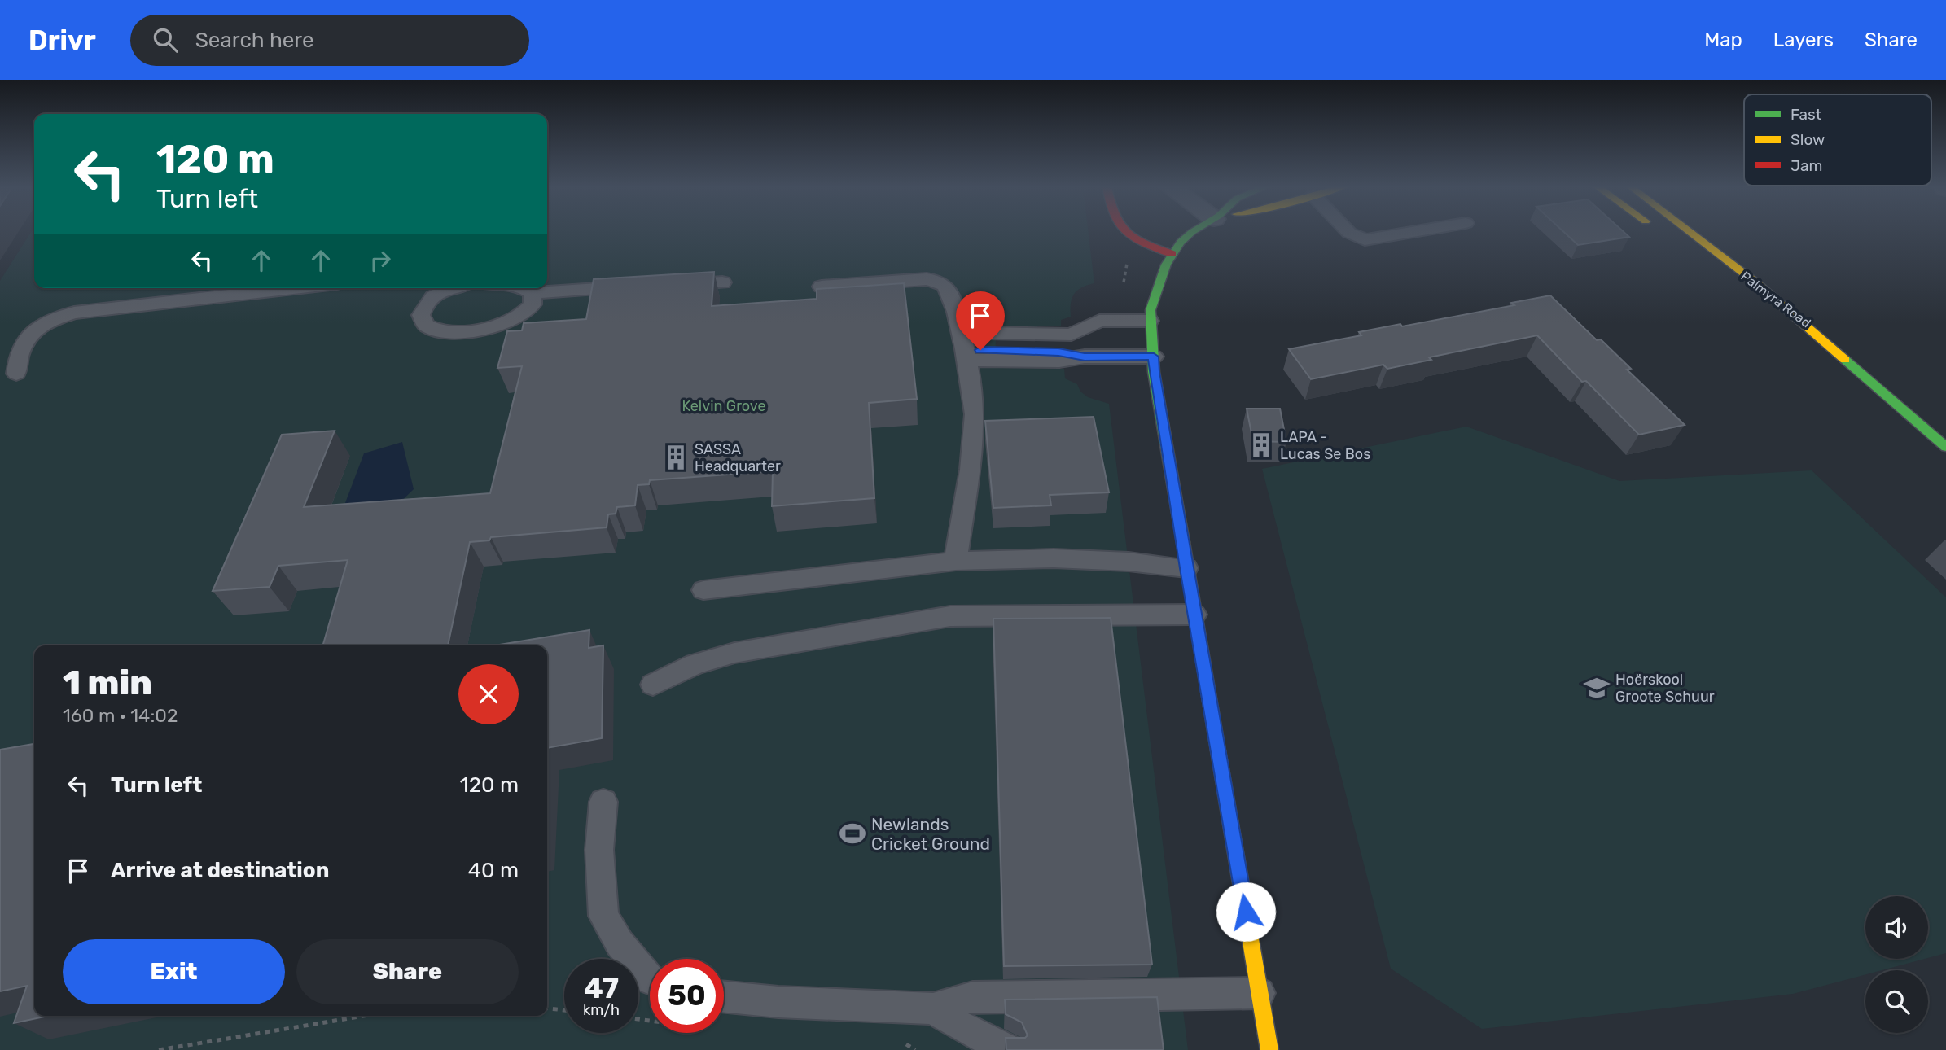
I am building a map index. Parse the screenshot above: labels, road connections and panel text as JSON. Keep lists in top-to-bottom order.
{
  "streets": {
    "main road": ["Palmyra Road"]
  },
  "parks": ["Kelvin Grove"],
  "places": {
    "building": ["LAPA - Lucas Se Bos", "SASSA Headquarter"],
    "school or university": ["Hoërskool Groote Schuur"],
    "sports": ["Newlands Cricket Ground"]
  },
  "legend": ["Fast", "Slow", "Jam"],
  "page": {
    "header": "Drivr",
    "search": "Search here",
    "nav": ["Map", "Layers", "Share"],
    "turn": ["120 m", "Turn left"],
    "heading": ["1 min", "160 m · 14:02"],
    "list": [
      {
        "name": "Turn left",
        "value": "120 m"
      },
      {
        "name": "Arrive at destination",
        "value": "40 m"
      }
    ],
    "buttons": ["Exit", "Share"],
    "speed": "47 km/h",
    "limit": "50"
  }
}
